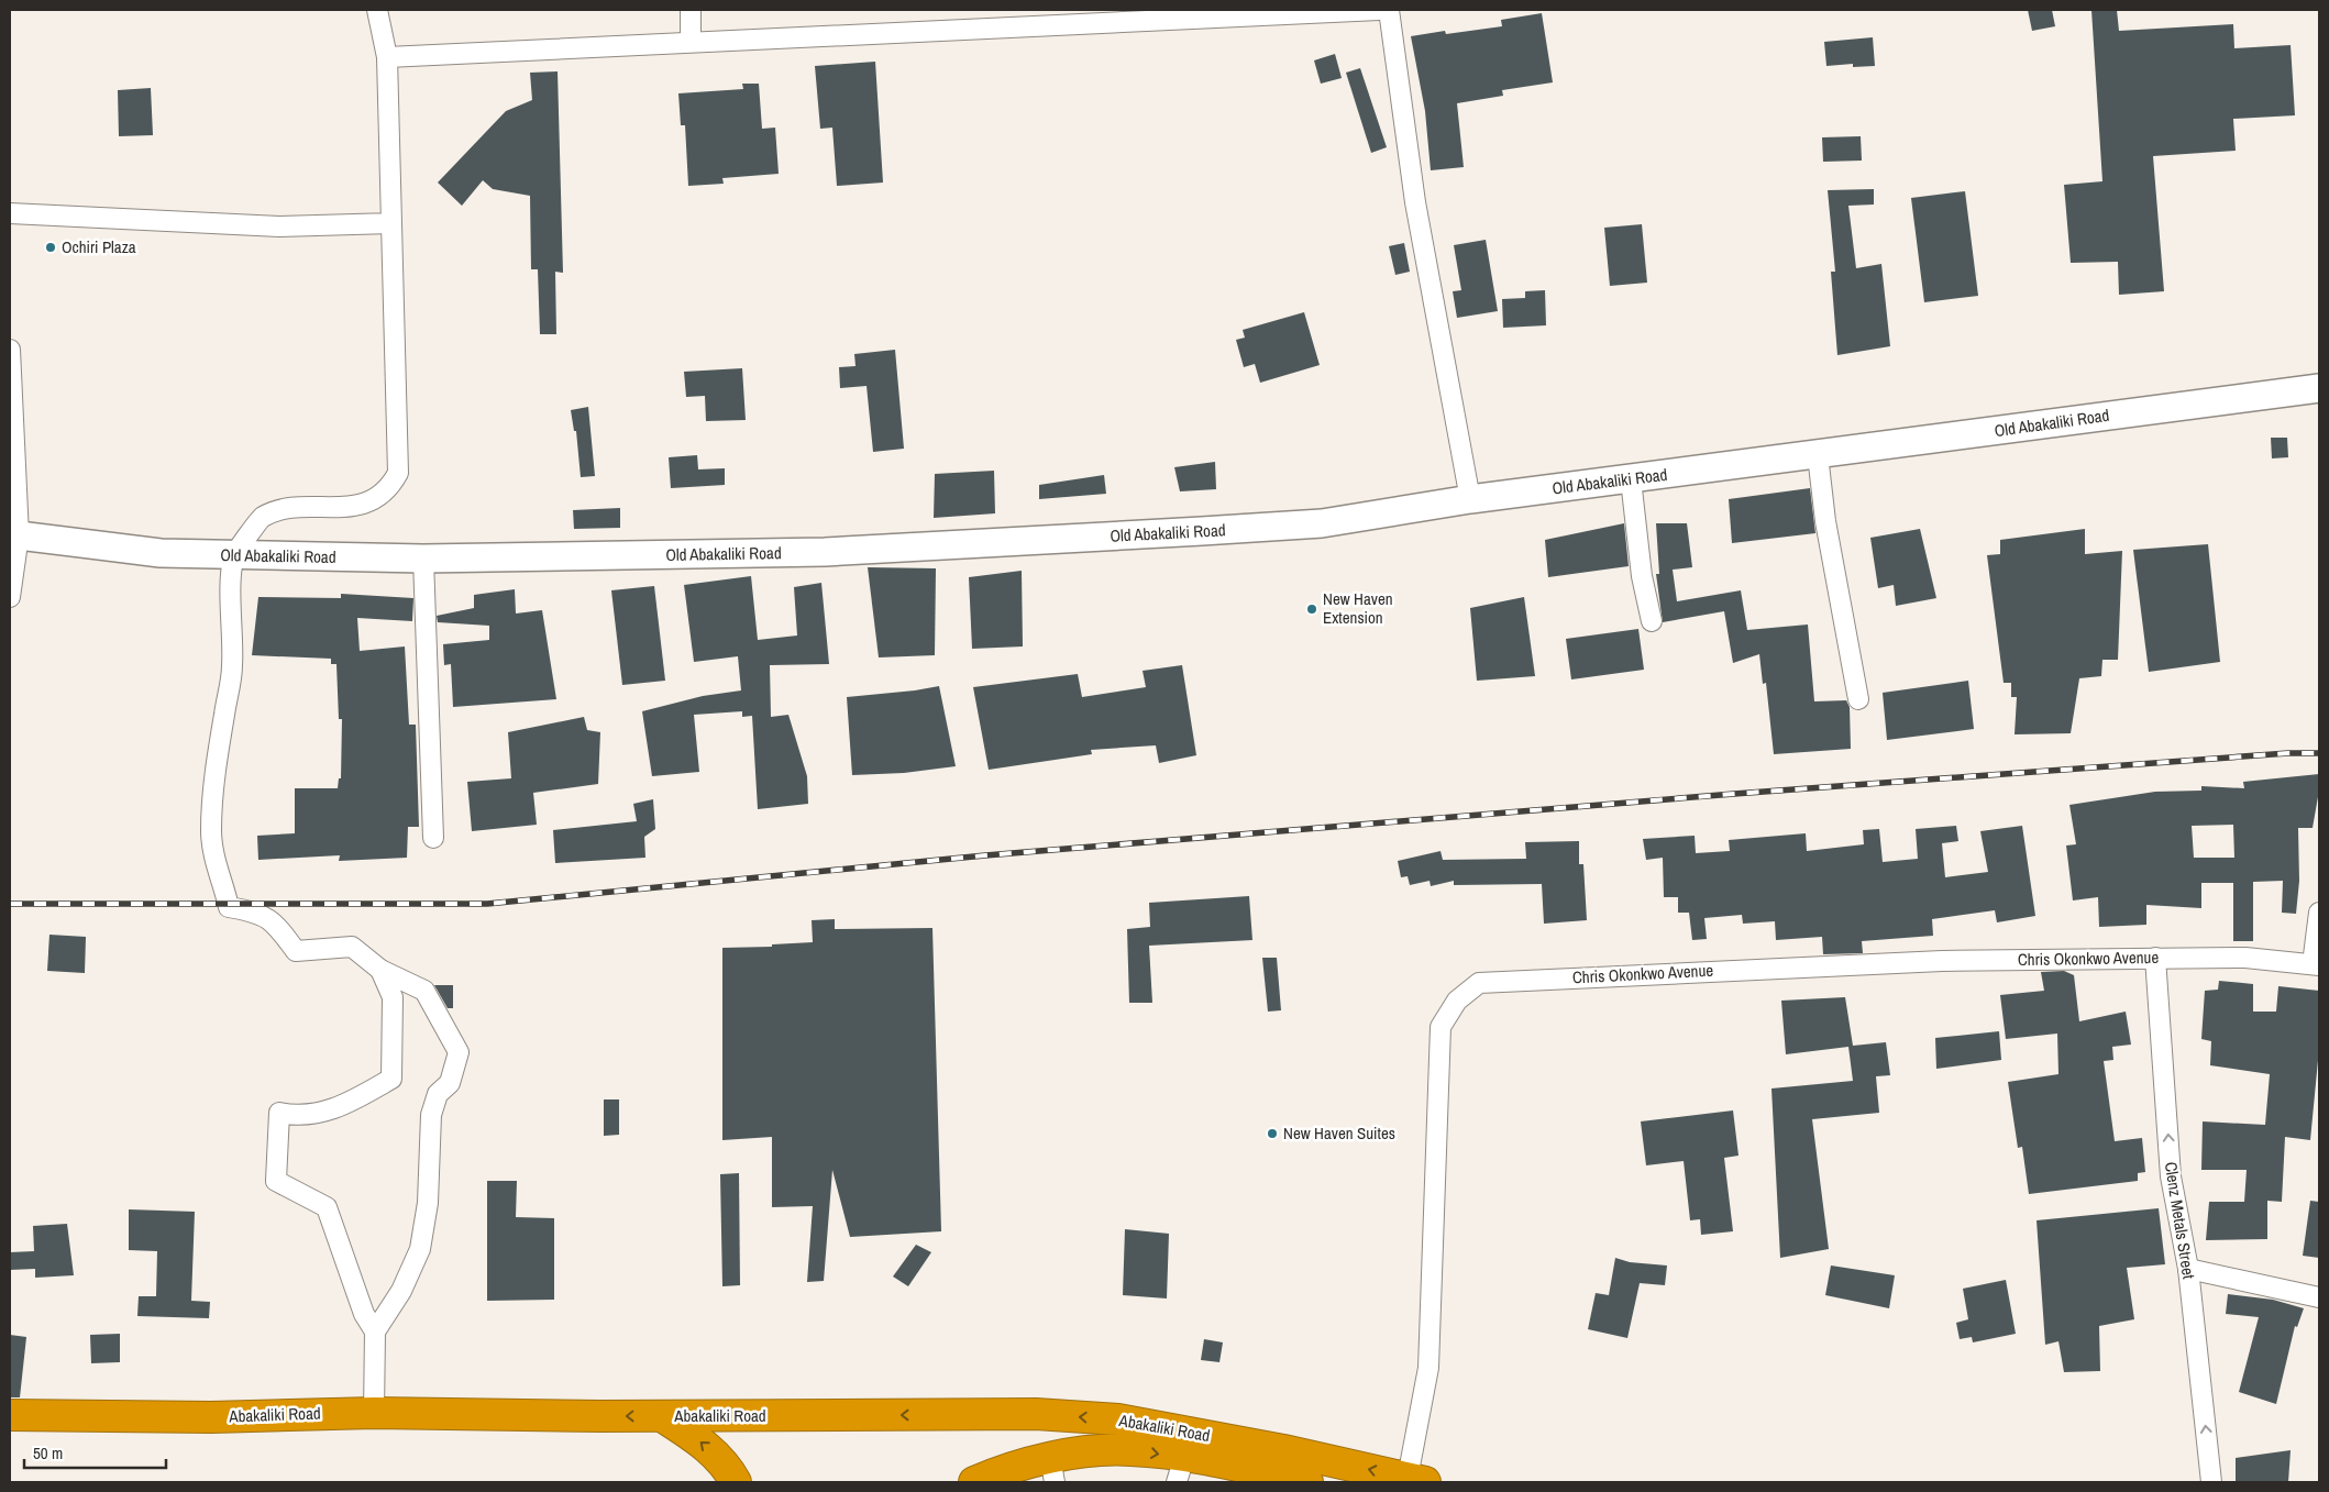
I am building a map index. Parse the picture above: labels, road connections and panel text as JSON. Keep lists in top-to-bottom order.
{
  "streets": {
    "highway": ["Abakaliki Road"],
    "main road": ["Old Abakaliki Road"],
    "street": ["Chris Okonkwo Avenue", "Clenz Metals Street"]
  },
  "crossings": [
    ["Chris Okonkwo Avenue", "Clenz Metals Street"],
    ["Chris Okonkwo Avenue", "Abakaliki Road"]
  ],
  "one_way": ["Clenz Metals Street"],
  "places": ["Ochiri Plaza", "New Haven Extension", "New Haven Suites"],
  "scale_bar": "50 m"
}
